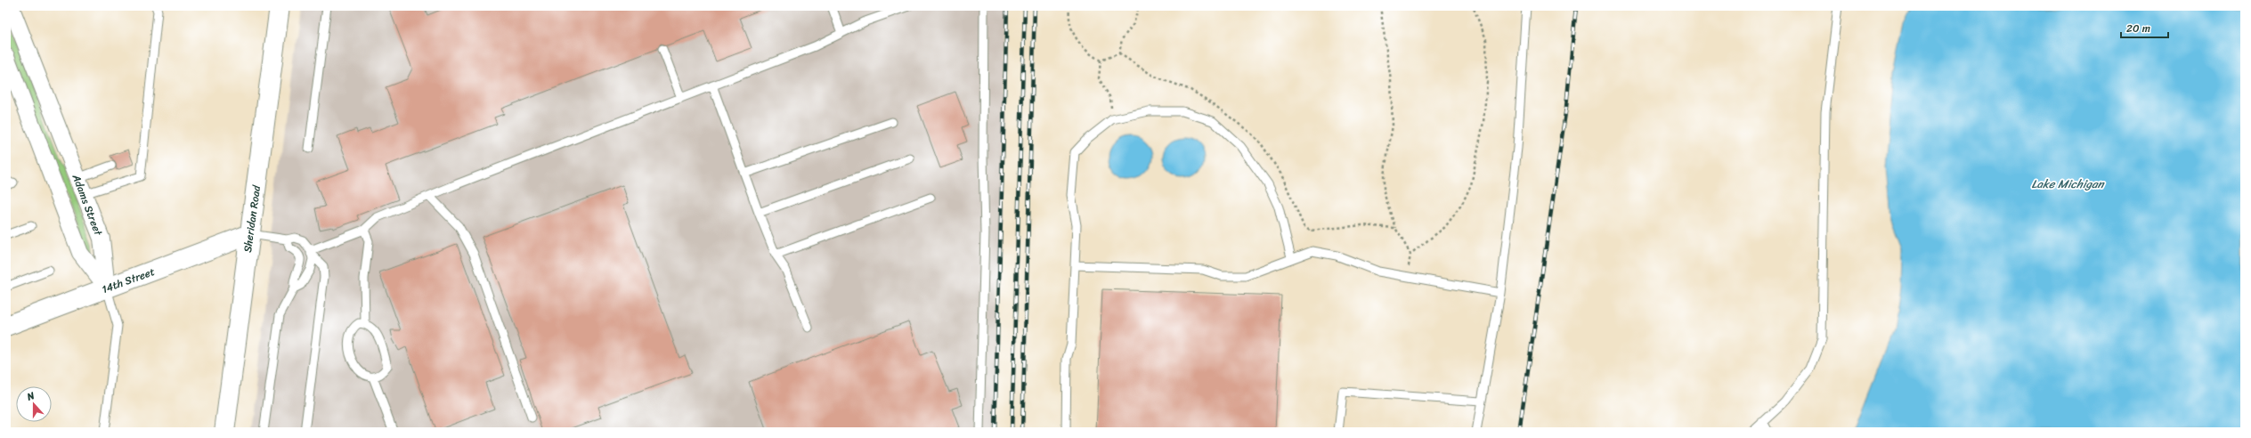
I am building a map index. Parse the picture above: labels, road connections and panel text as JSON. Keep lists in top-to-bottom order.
{
  "streets": {
    "main road": ["Sheridan Road", "14th Street"],
    "street": ["Adams Street"]
  },
  "crossings": [
    ["Adams Street", "14th Street"],
    ["Sheridan Road", "14th Street"]
  ],
  "water": ["Lake Michigan"],
  "scale_bar": "20 m",
  "north": "top"
}
